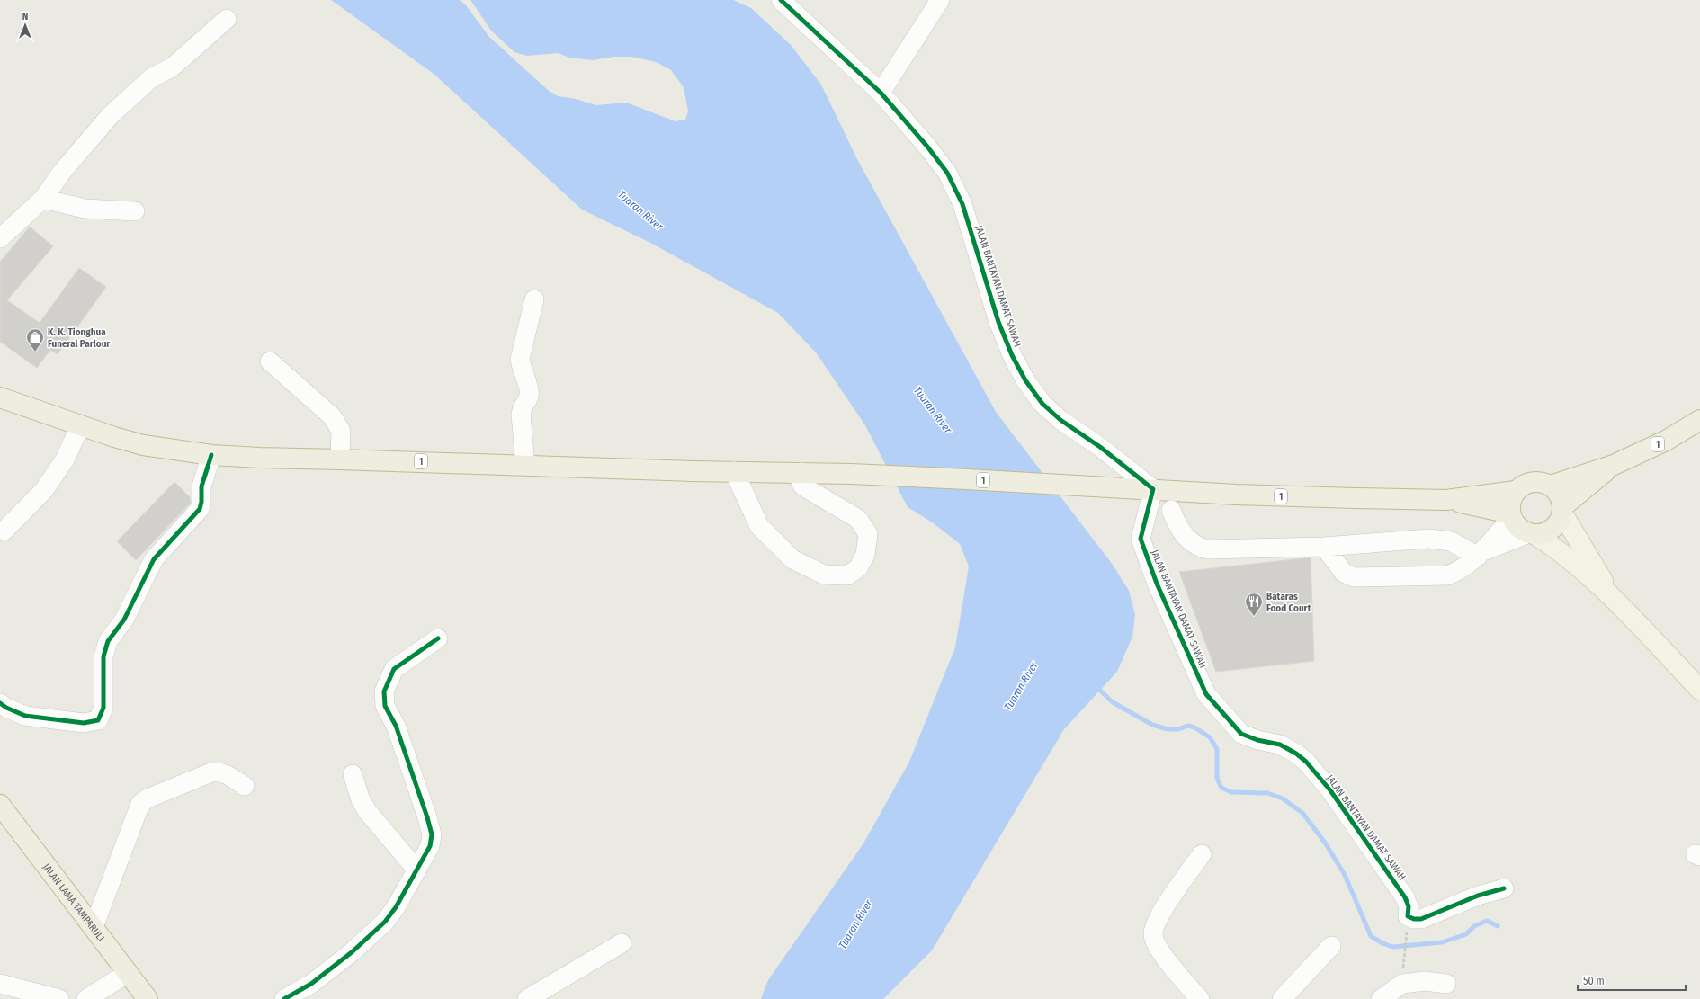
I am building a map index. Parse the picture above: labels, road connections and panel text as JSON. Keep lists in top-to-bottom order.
{
  "streets": {
    "highway": ["1", "JALAN LAMA TAMPARULI"],
    "street": ["JALAN BANTAYAN DAMAT SAWAH"]
  },
  "crossings": [
    ["JALAN BANTAYAN DAMAT SAWAH", "1"]
  ],
  "water": ["Tuaran River"],
  "places": {
    "shop": ["K. K. Tionghua Funeral Parlour"],
    "restaurant": ["Bataras Food Court"]
  },
  "scale_bar": "50 m",
  "north": "top"
}
